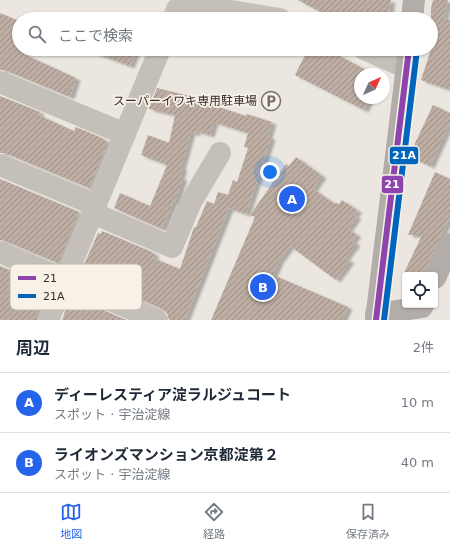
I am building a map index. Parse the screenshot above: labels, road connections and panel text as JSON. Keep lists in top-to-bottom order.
{
  "places": {
    "parking": ["スーパーイワキ専用駐車場"]
  },
  "lines": ["transit line 21", "transit line 21A"],
  "legend": ["21", "21A"],
  "north": "top right",
  "page": {
    "search": "ここで検索",
    "pins": ["A", "B"],
    "heading": ["周辺", "2件"],
    "list": [
      {
        "mark": "A",
        "name": "ディーレスティア淀ラルジュコート",
        "note": "スポット · 宇治淀線",
        "value": "10 m"
      },
      {
        "mark": "B",
        "name": "ライオンズマンション京都淀第２",
        "note": "スポット · 宇治淀線",
        "value": "40 m"
      }
    ],
    "nav": ["地図", "経路", "保存済み"]
  }
}
